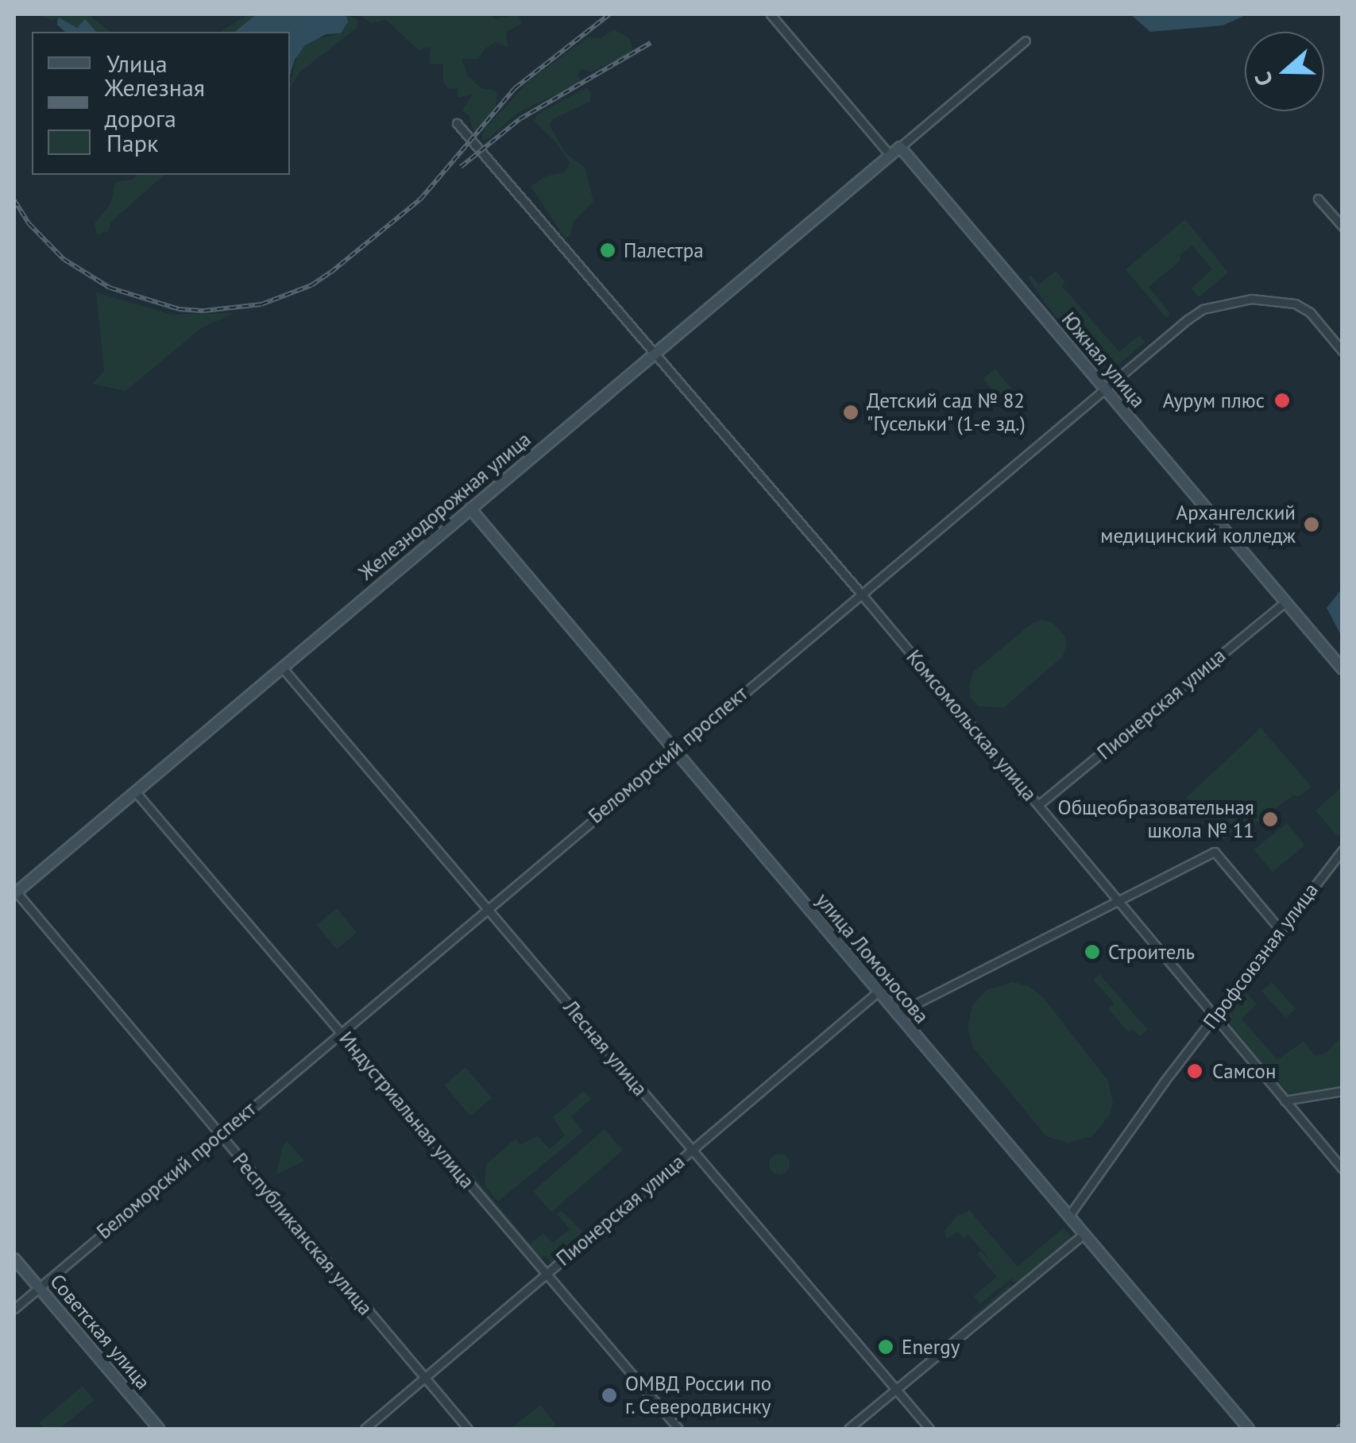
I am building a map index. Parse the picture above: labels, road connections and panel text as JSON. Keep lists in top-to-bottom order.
{
  "streets": {
    "main road": [
      "Южная улица",
      "Железнодорожная улица",
      "улица Ломоносова",
      "Советская улица"
    ],
    "street": [
      "Пионерская улица",
      "Комсомольская улица",
      "Беломорский проспект",
      "Профсоюзная улица",
      "Лесная улица",
      "Индустриальная улица",
      "Республиканская улица"
    ]
  },
  "crossings": [
    ["Южная улица", "Железнодорожная улица"],
    ["Южная улица", "Пионерская улица"],
    ["Южная улица", "Беломорский проспект"],
    ["Железнодорожная улица", "Комсомольская улица"],
    ["Железнодорожная улица", "улица Ломоносова"],
    ["Железнодорожная улица", "Лесная улица"],
    ["Железнодорожная улица", "Индустриальная улица"],
    ["Железнодорожная улица", "Республиканская улица"],
    ["Пионерская улица", "Комсомольская улица"],
    ["Пионерская улица", "улица Ломоносова"],
    ["Пионерская улица", "Лесная улица"],
    ["Пионерская улица", "Индустриальная улица"],
    ["Пионерская улица", "Республиканская улица"],
    ["Комсомольская улица", "Беломорский проспект"],
    ["Комсомольская улица", "Профсоюзная улица"],
    ["Беломорский проспект", "улица Ломоносова"],
    ["Беломорский проспект", "Лесная улица"],
    ["Беломорский проспект", "Индустриальная улица"],
    ["Беломорский проспект", "Республиканская улица"],
    ["Беломорский проспект", "Советская улица"],
    ["Профсоюзная улица", "улица Ломоносова"]
  ],
  "places": [
    "Палестра",
    "Аурум плюс",
    "Детский сад № 82 \"Гусельки\" (1-е зд.)",
    "Архангелский медицинский колледж",
    "Общеобразовательная школа № 11",
    "Строитель",
    "Самсон",
    "Energy",
    "ОМВД России по г. Северодвиснку"
  ],
  "legend": ["Улица", "Железная дорога", "Парк"],
  "north": "left"
}
